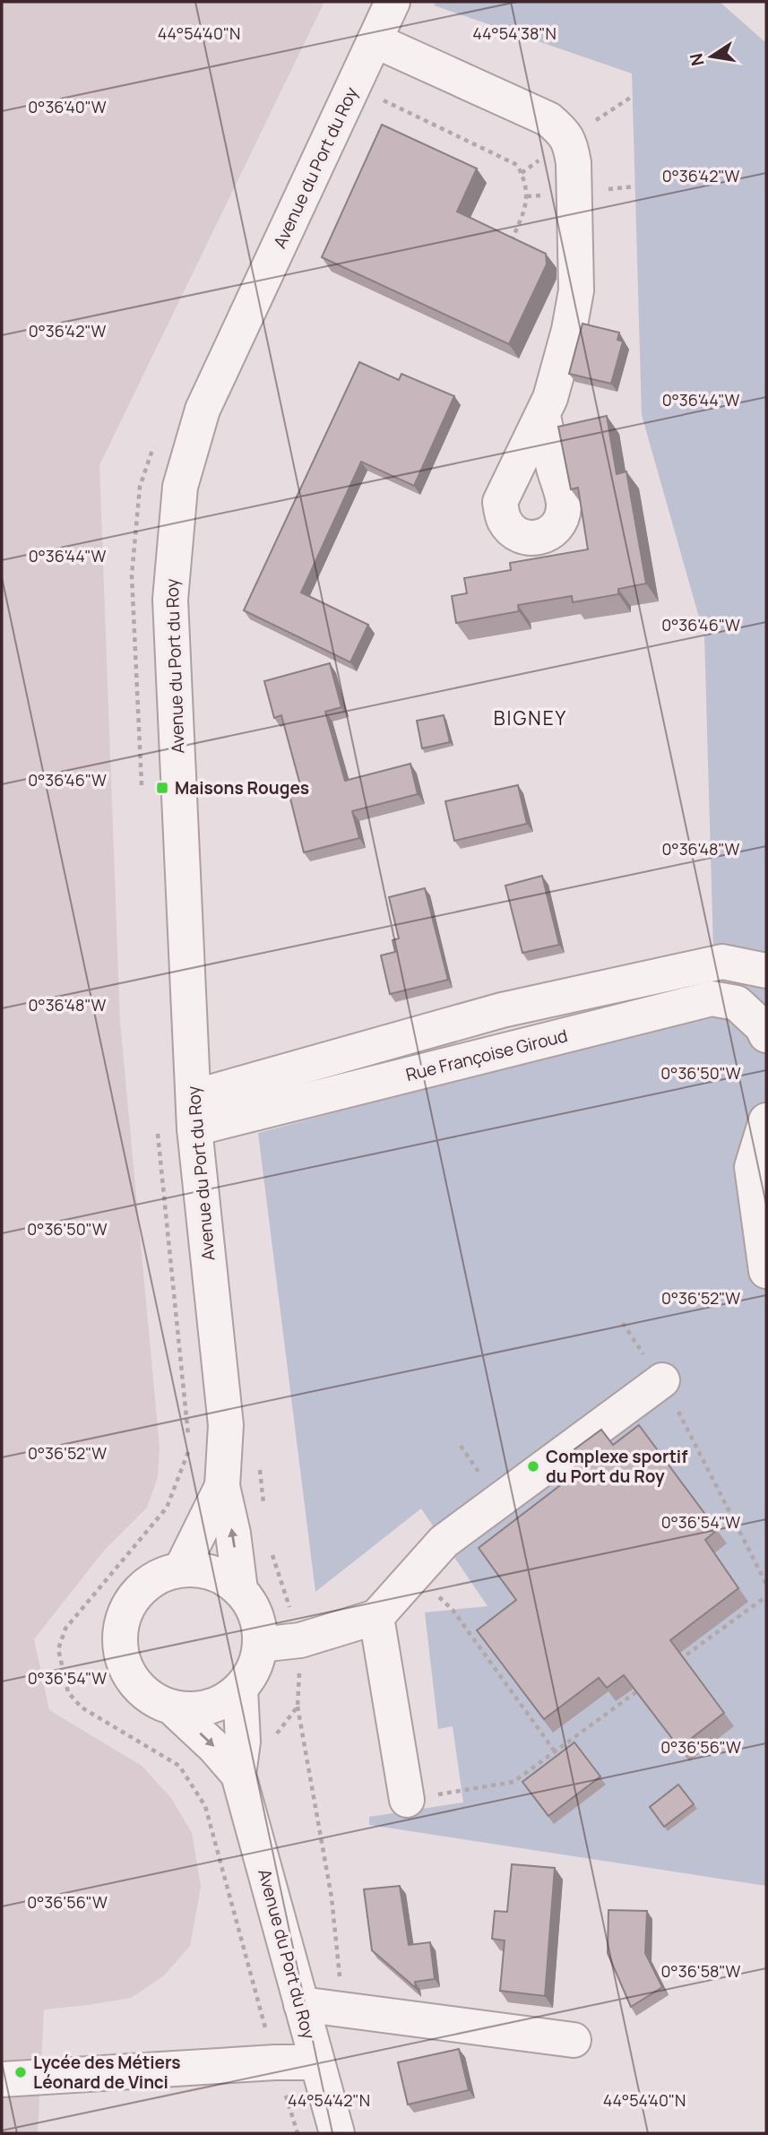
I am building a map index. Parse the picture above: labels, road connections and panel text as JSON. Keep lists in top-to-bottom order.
{
  "streets": {
    "street": ["Avenue du Port du Roy", "Rue Françoise Giroud"]
  },
  "crossings": [
    ["Avenue du Port du Roy", "Rue Françoise Giroud"]
  ],
  "districts": ["BIGNEY"],
  "places": {
    "transit": ["Maisons Rouges"],
    "other": ["Complexe sportif du Port du Roy", "Lycée des Métiers Léonard de Vinci"]
  },
  "north": "left",
  "coordinates": [
    "44°54'40\"N",
    "44°54'38\"N",
    "0°36'40\"W",
    "0°36'42\"W",
    "0°36'44\"W",
    "0°36'46\"W",
    "0°36'48\"W",
    "0°36'50\"W",
    "0°36'52\"W",
    "0°36'54\"W",
    "0°36'56\"W",
    "0°36'58\"W",
    "44°54'42\"N"
  ]
}
